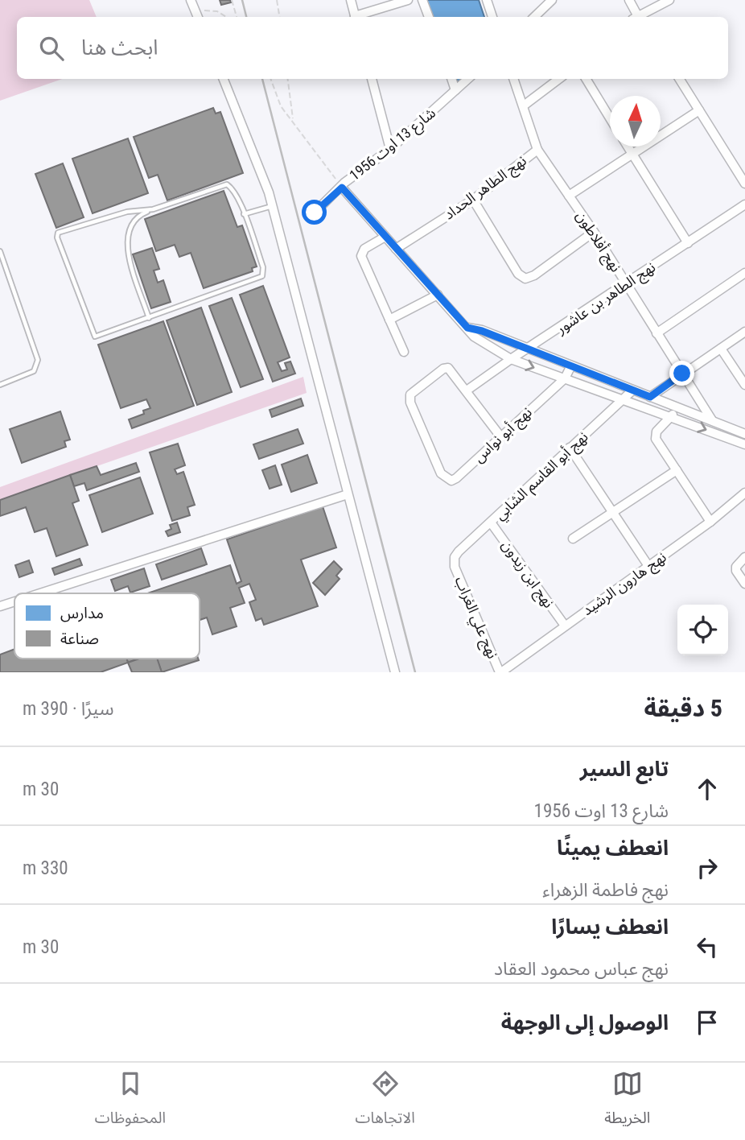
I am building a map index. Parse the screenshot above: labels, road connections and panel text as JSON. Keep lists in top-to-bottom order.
{
  "streets": {
    "street": [
      "شارع 13 اوت 1956",
      "نهج الطاهر الحداد",
      "نهج أفلاطون",
      "نهج الطاهر بن عاشور",
      "نهج أبو نواس",
      "نهج أبو القاسم الشابي",
      "نهج ابن زيدون",
      "نهج هارون الرشيد",
      "نهج علي الغراب"
    ]
  },
  "crossings": [
    ["نهج الطاهر الحداد", "نهج أفلاطون"],
    ["نهج أفلاطون", "نهج الطاهر بن عاشور"],
    ["نهج الطاهر بن عاشور", "نهج أبو نواس"],
    ["نهج أبو القاسم الشابي", "نهج ابن زيدون"],
    ["نهج أبو القاسم الشابي", "نهج علي الغراب"],
    ["نهج ابن زيدون", "نهج هارون الرشيد"],
    ["نهج هارون الرشيد", "نهج علي الغراب"]
  ],
  "legend": ["مدارس", "صناعة"],
  "north": "top",
  "page": {
    "search": "ابحث هنا",
    "heading": ["5 دقيقة", "سيرًا · 390 m"],
    "list": [
      ["تابع السير", "شارع 13 اوت 1956", "30 m"],
      ["انعطف يمينًا", "نهج فاطمة الزهراء", "330 m"],
      ["انعطف يسارًا", "نهج عباس محمود العقاد", "30 m"],
      "الوصول إلى الوجهة"
    ],
    "nav": ["الخريطة", "الاتجاهات", "المحفوظات"]
  }
}
